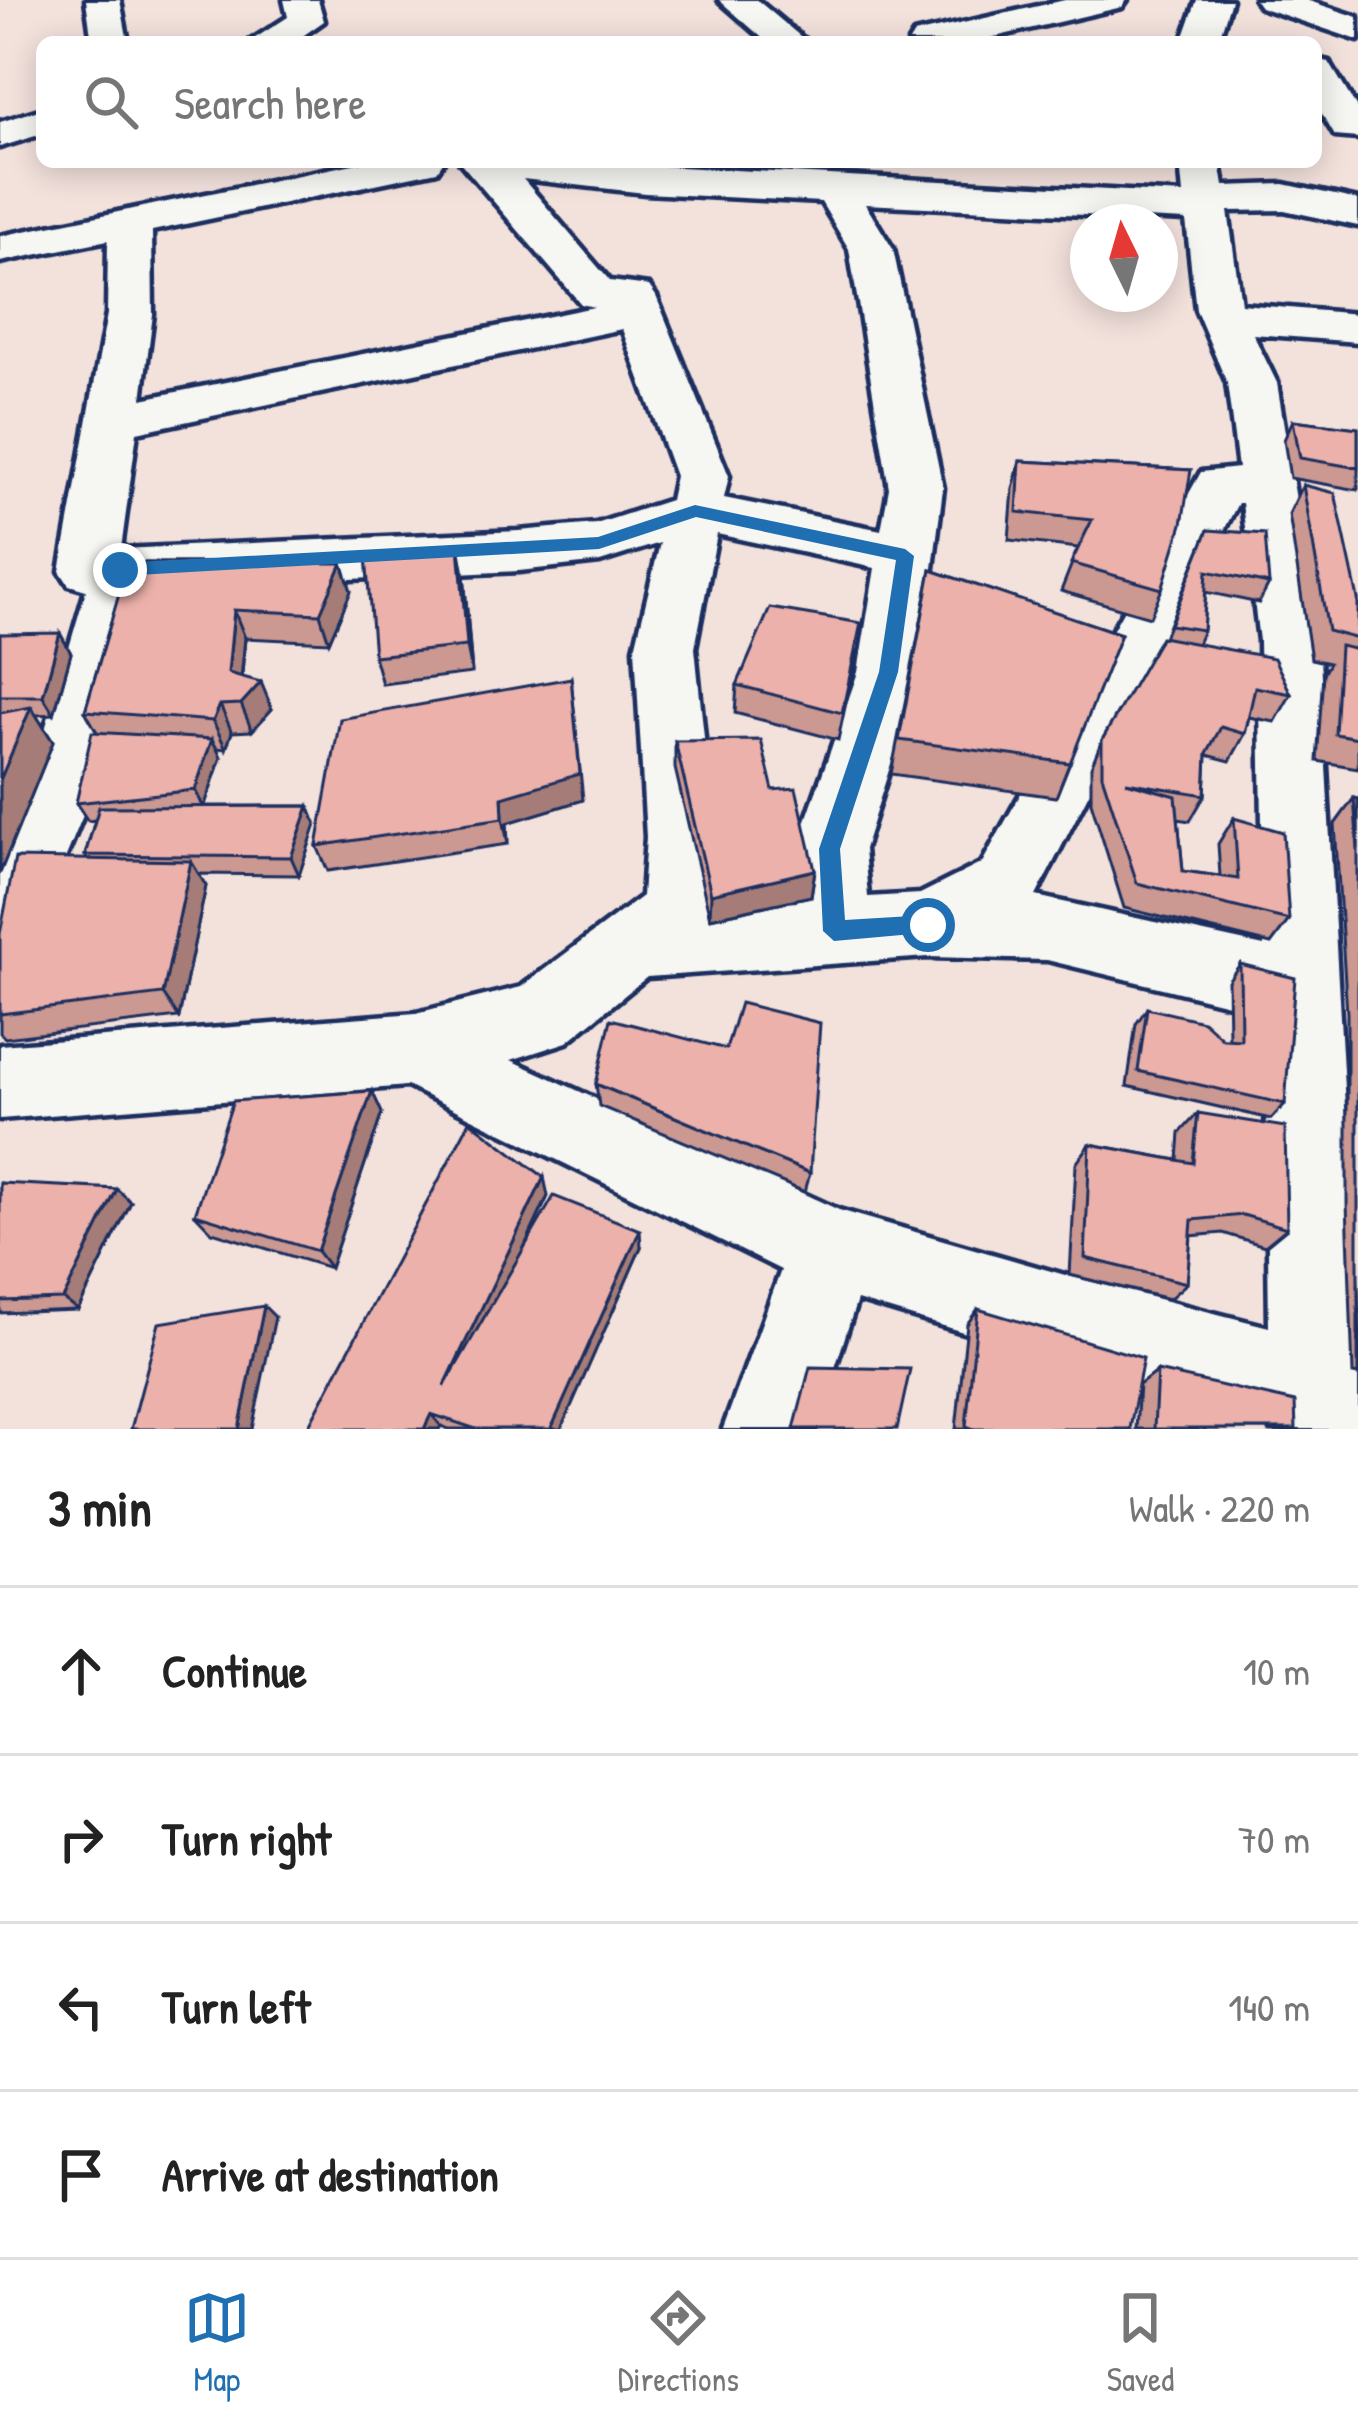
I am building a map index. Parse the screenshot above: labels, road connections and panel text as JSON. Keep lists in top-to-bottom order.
{
  "north": "top",
  "page": {
    "search": "Search here",
    "heading": ["3 min", "Walk · 220 m"],
    "list": [
      ["Continue", "10 m"],
      ["Turn right", "70 m"],
      ["Turn left", "140 m"],
      "Arrive at destination"
    ],
    "nav": ["Map", "Directions", "Saved"]
  }
}
